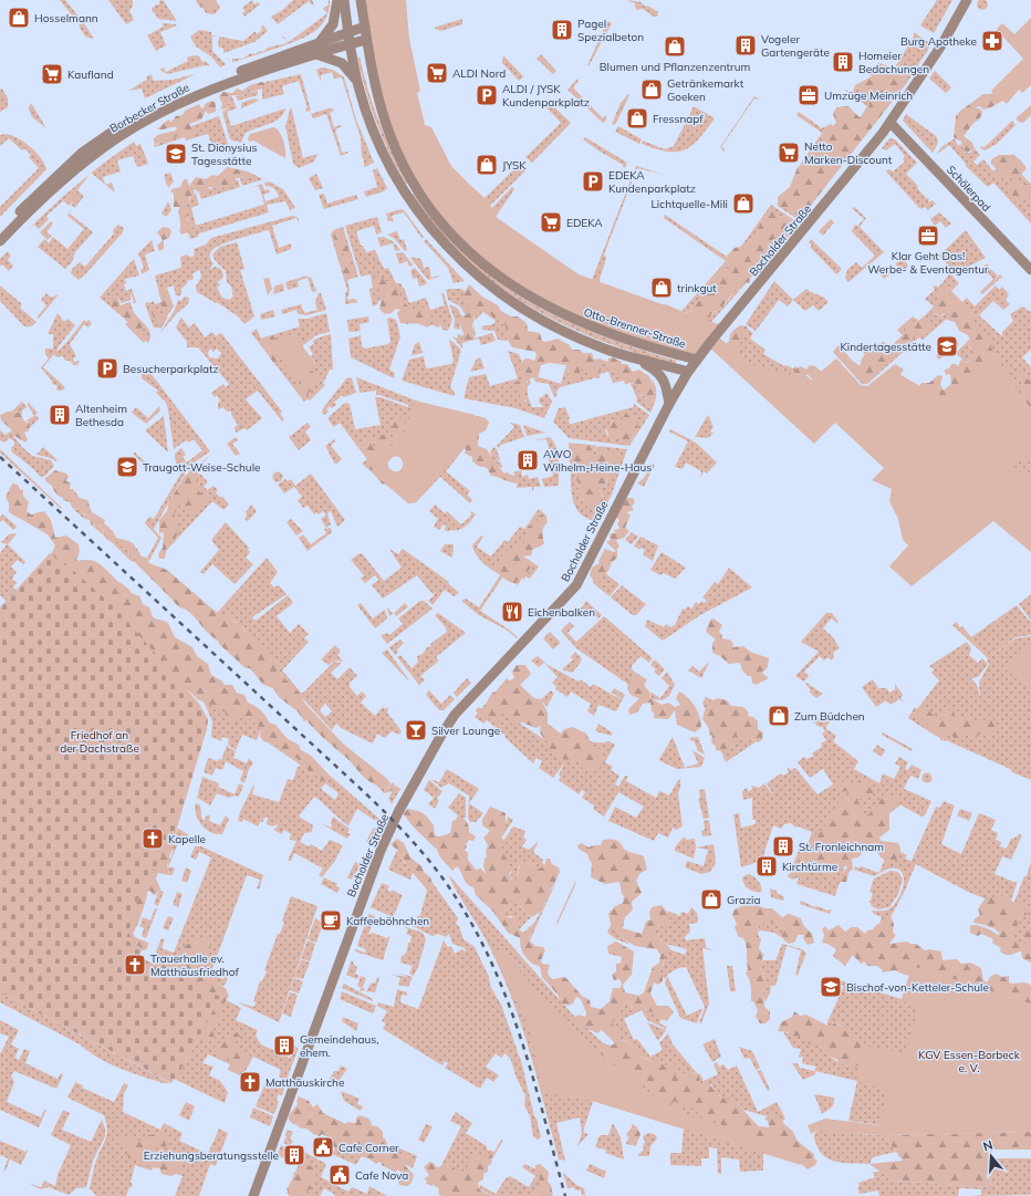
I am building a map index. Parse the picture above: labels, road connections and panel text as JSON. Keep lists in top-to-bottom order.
{
  "streets": {
    "street": [
      "Borbecker Straße",
      "Schölerpad",
      "Bocholder Straße",
      "Otto-Brenner-Straße"
    ]
  },
  "crossings": [
    ["Borbecker Straße", "Otto-Brenner-Straße"],
    ["Schölerpad", "Bocholder Straße"],
    ["Bocholder Straße", "Otto-Brenner-Straße"]
  ],
  "parks": ["Friedhof an der Dachstraße", "KGV Essen-Borbeck e. V."],
  "places": {
    "shop": [
      "Hosselmann",
      "Blumen und Pflanzenzentrum",
      "Getränkemarkt Goeken",
      "Fressnapf",
      "JYSK",
      "Lichtquelle-Mili",
      "trinkgut",
      "Zum Büdchen",
      "Grazia"
    ],
    "building": [
      "Pagel Spezialbeton",
      "Vogeler Gartengeräte",
      "Homeier Bedachungen",
      "Altenheim Bethesda",
      "AWO Wilhelm-Heine-Haus",
      "St. Fronleichnam",
      "Kirchtürme",
      "Gemeindehaus, ehem.",
      "Erziehungsberatungsstelle"
    ],
    "pharmacy": ["Burg Apotheke"],
    "supermarket": [
      "ALDI Nord",
      "Kaufland",
      "Netto Marken-Discount",
      "EDEKA"
    ],
    "parking": ["ALDI / JYSK Kundenparkplatz", "EDEKA Kundenparkplatz", "Besucherparkplatz"],
    "office": ["Umzüge Meinrich", "Klar Geht Das! Werbe- & Eventagentur"],
    "school or university": [
      "St. Dionysius Tagesstätte",
      "Kindertagesstätte",
      "Traugott-Weise-Schule",
      "Bischof-von-Ketteler-Schule"
    ],
    "restaurant": ["Eichenbalken"],
    "bar": ["Silver Lounge"],
    "church": ["Kapelle", "Trauerhalle ev. Matthäusfriedhof", "Matthäuskirche"],
    "cafe": ["Kaffeeböhnchen"],
    "public building": ["Cafe Corner", "Cafe Nova"]
  },
  "north": "top"
}
